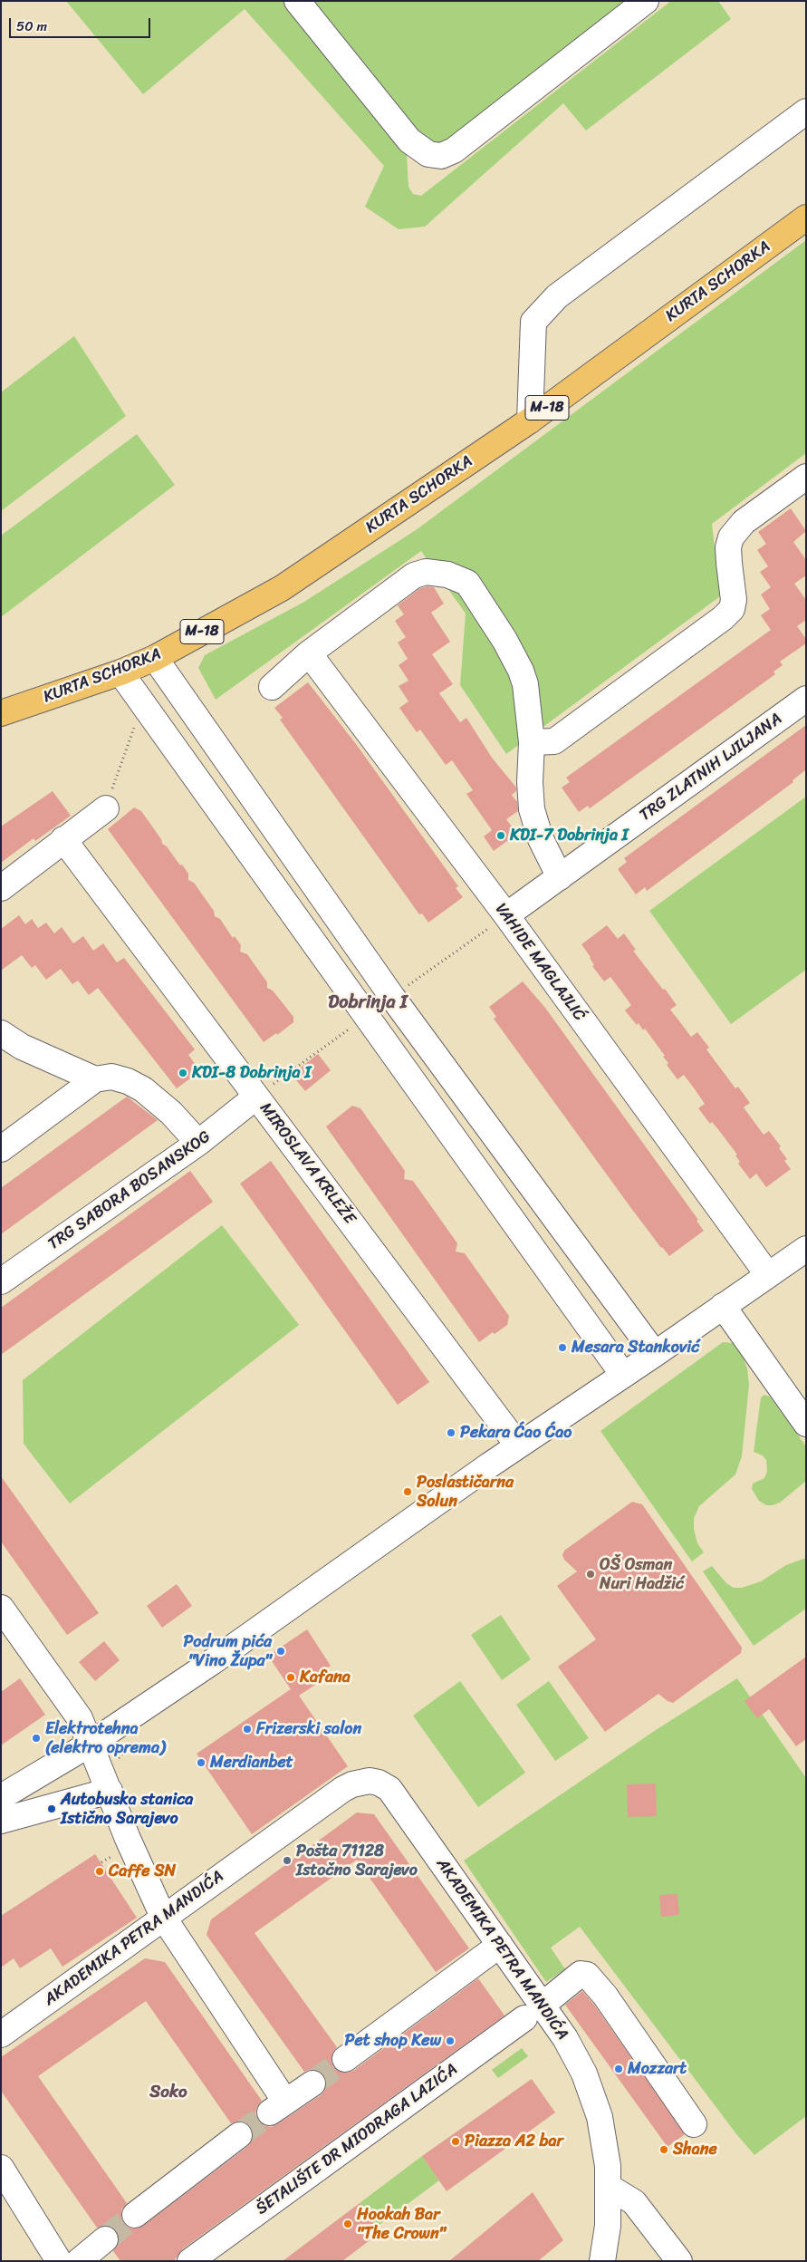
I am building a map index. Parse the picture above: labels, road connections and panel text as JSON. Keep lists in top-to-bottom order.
{
  "streets": {
    "main road": ["KURTA SCHORKA", "M-18"],
    "street": [
      "TRG ZLATNIH LJILJANA",
      "VAHIDE MAGLAJLIĆ",
      "MIROSLAVA KRLEŽE",
      "TRG SABORA BOSANSKOG",
      "AKADEMIKA PETRA MANDIĆA",
      "ŠETALIŠTE DR MIODRAGA LAZIĆA"
    ]
  },
  "crossings": [
    ["TRG ZLATNIH LJILJANA", "VAHIDE MAGLAJLIĆ"],
    ["MIROSLAVA KRLEŽE", "TRG SABORA BOSANSKOG"],
    ["AKADEMIKA PETRA MANDIĆA", "ŠETALIŠTE DR MIODRAGA LAZIĆA"]
  ],
  "districts": ["Dobrinja I", "Soko"],
  "places": [
    "KDI-7 Dobrinja I",
    "KDI-8 Dobrinja I",
    "Mesara Stanković",
    "Pekara Ćao Ćao",
    "Poslastičarna Solun",
    "OŠ Osman Nuri Hadžić",
    "Podrum pića \"Vino Župa\"",
    "Kafana",
    "Frizerski salon",
    "Elektrotehna (elektro oprema)",
    "Merdianbet",
    "Autobuska stanica Istično Sarajevo",
    "Pošta 71128 Istočno Sarajevo",
    "Caffe SN",
    "Pet shop Kew",
    "Mozzart",
    "Piazza A2 bar",
    "Shane",
    "Hookah Bar \"The Crown\""
  ],
  "scale_bar": "50 m"
}
